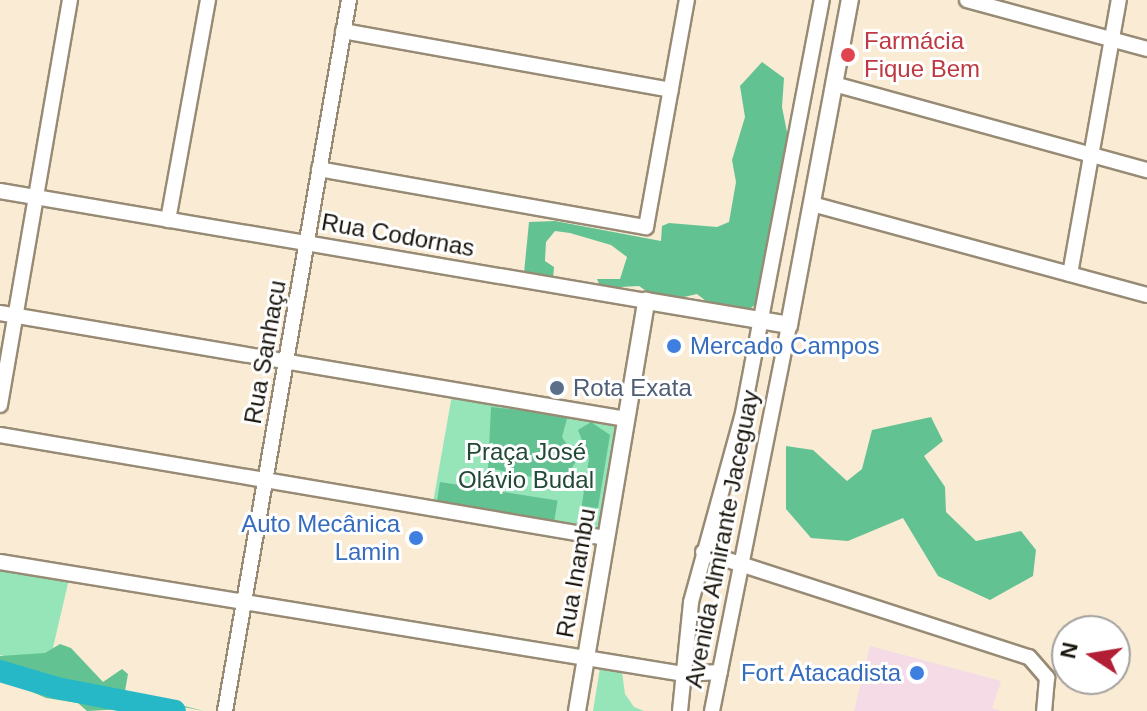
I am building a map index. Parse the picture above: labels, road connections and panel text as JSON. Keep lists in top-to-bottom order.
{
  "streets": {
    "main road": ["Rua Codornas", "Avenida Almirante Jaceguay", "Rua Inambu"],
    "street": ["Rua Sanhaçu"]
  },
  "crossings": [
    ["Rua Codornas", "Rua Sanhaçu"],
    ["Rua Codornas", "Avenida Almirante Jaceguay"],
    ["Rua Codornas", "Rua Inambu"]
  ],
  "parks": ["Praça José Olávio Budal"],
  "places": [
    "Farmácia Fique Bem",
    "Mercado Campos",
    "Rota Exata",
    "Auto Mecânica Lamin",
    "Fort Atacadista"
  ],
  "north": "left"
}
